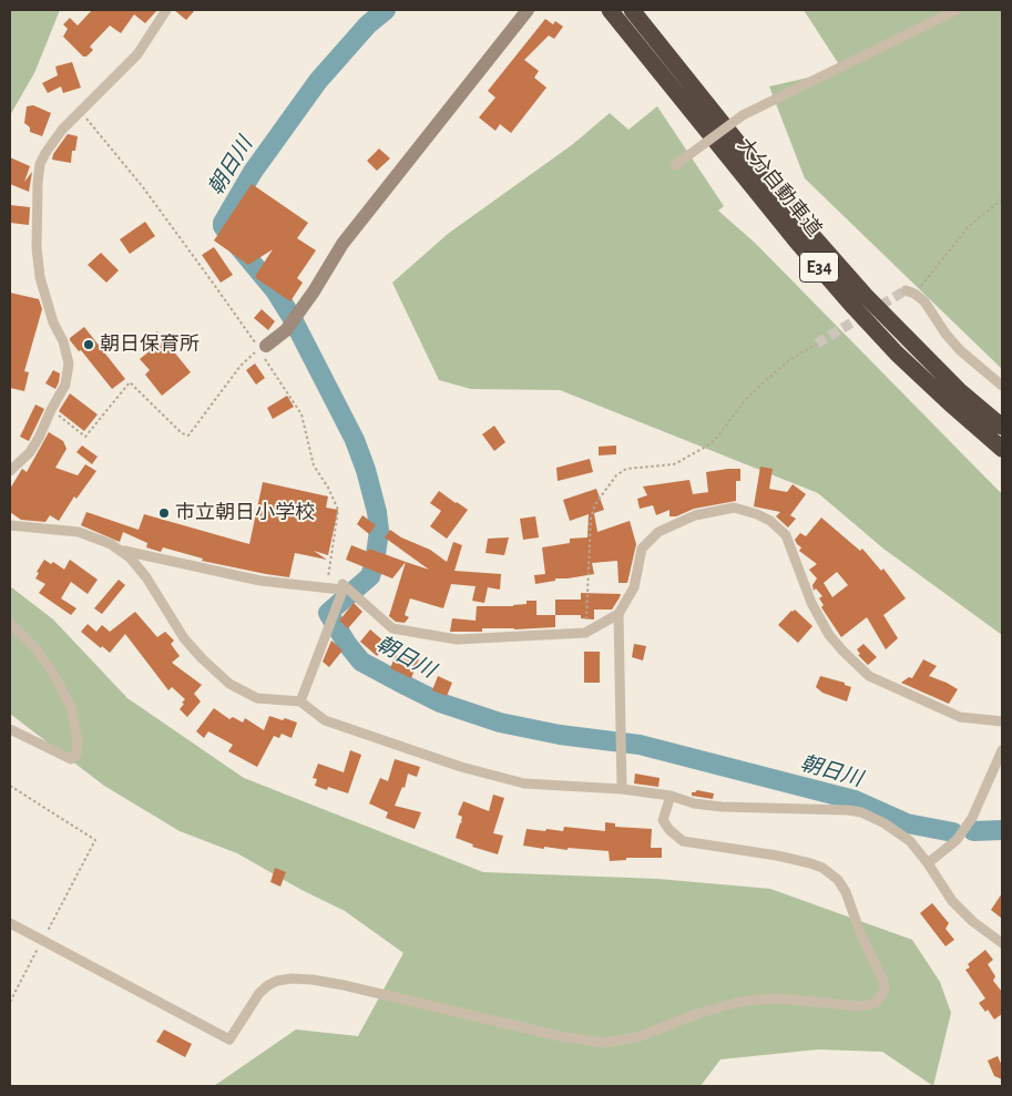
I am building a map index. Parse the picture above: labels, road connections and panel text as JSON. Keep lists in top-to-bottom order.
{
  "streets": {
    "highway": ["大分自動車道", "E34"]
  },
  "water": ["朝日川"],
  "places": ["朝日保育所", "市立朝日小学校"]
}
